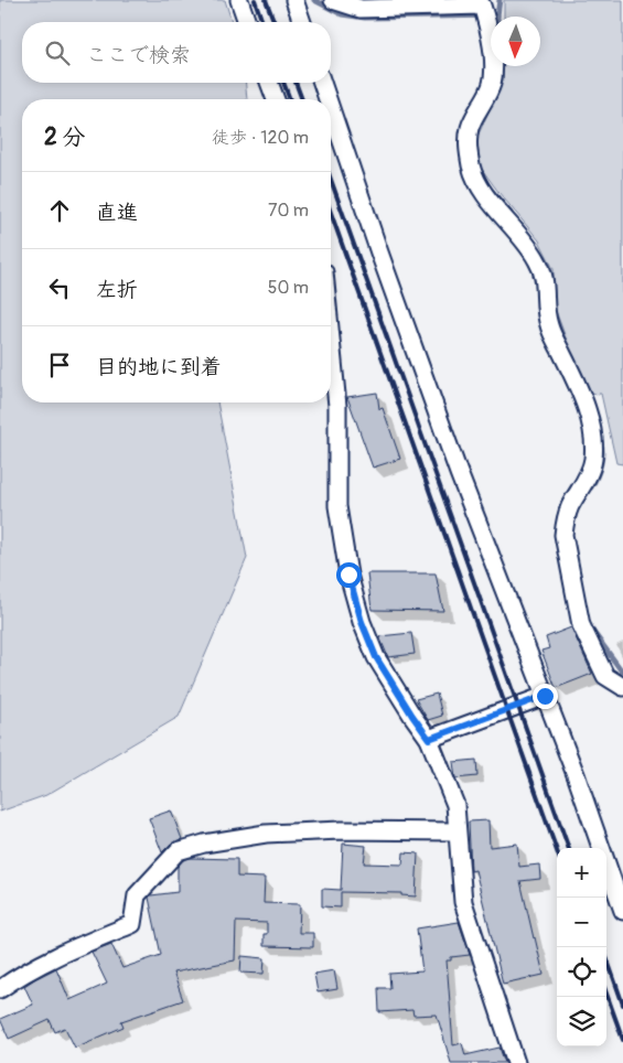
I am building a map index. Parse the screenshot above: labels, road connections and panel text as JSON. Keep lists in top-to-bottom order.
{
  "north": "bottom",
  "page": {
    "search": "ここで検索",
    "heading": ["2 分", "徒歩 · 120 m"],
    "list": [
      ["直進", "70 m"],
      ["左折", "50 m"],
      "目的地に到着"
    ],
    "map_buttons": ["+", "−"]
  }
}
